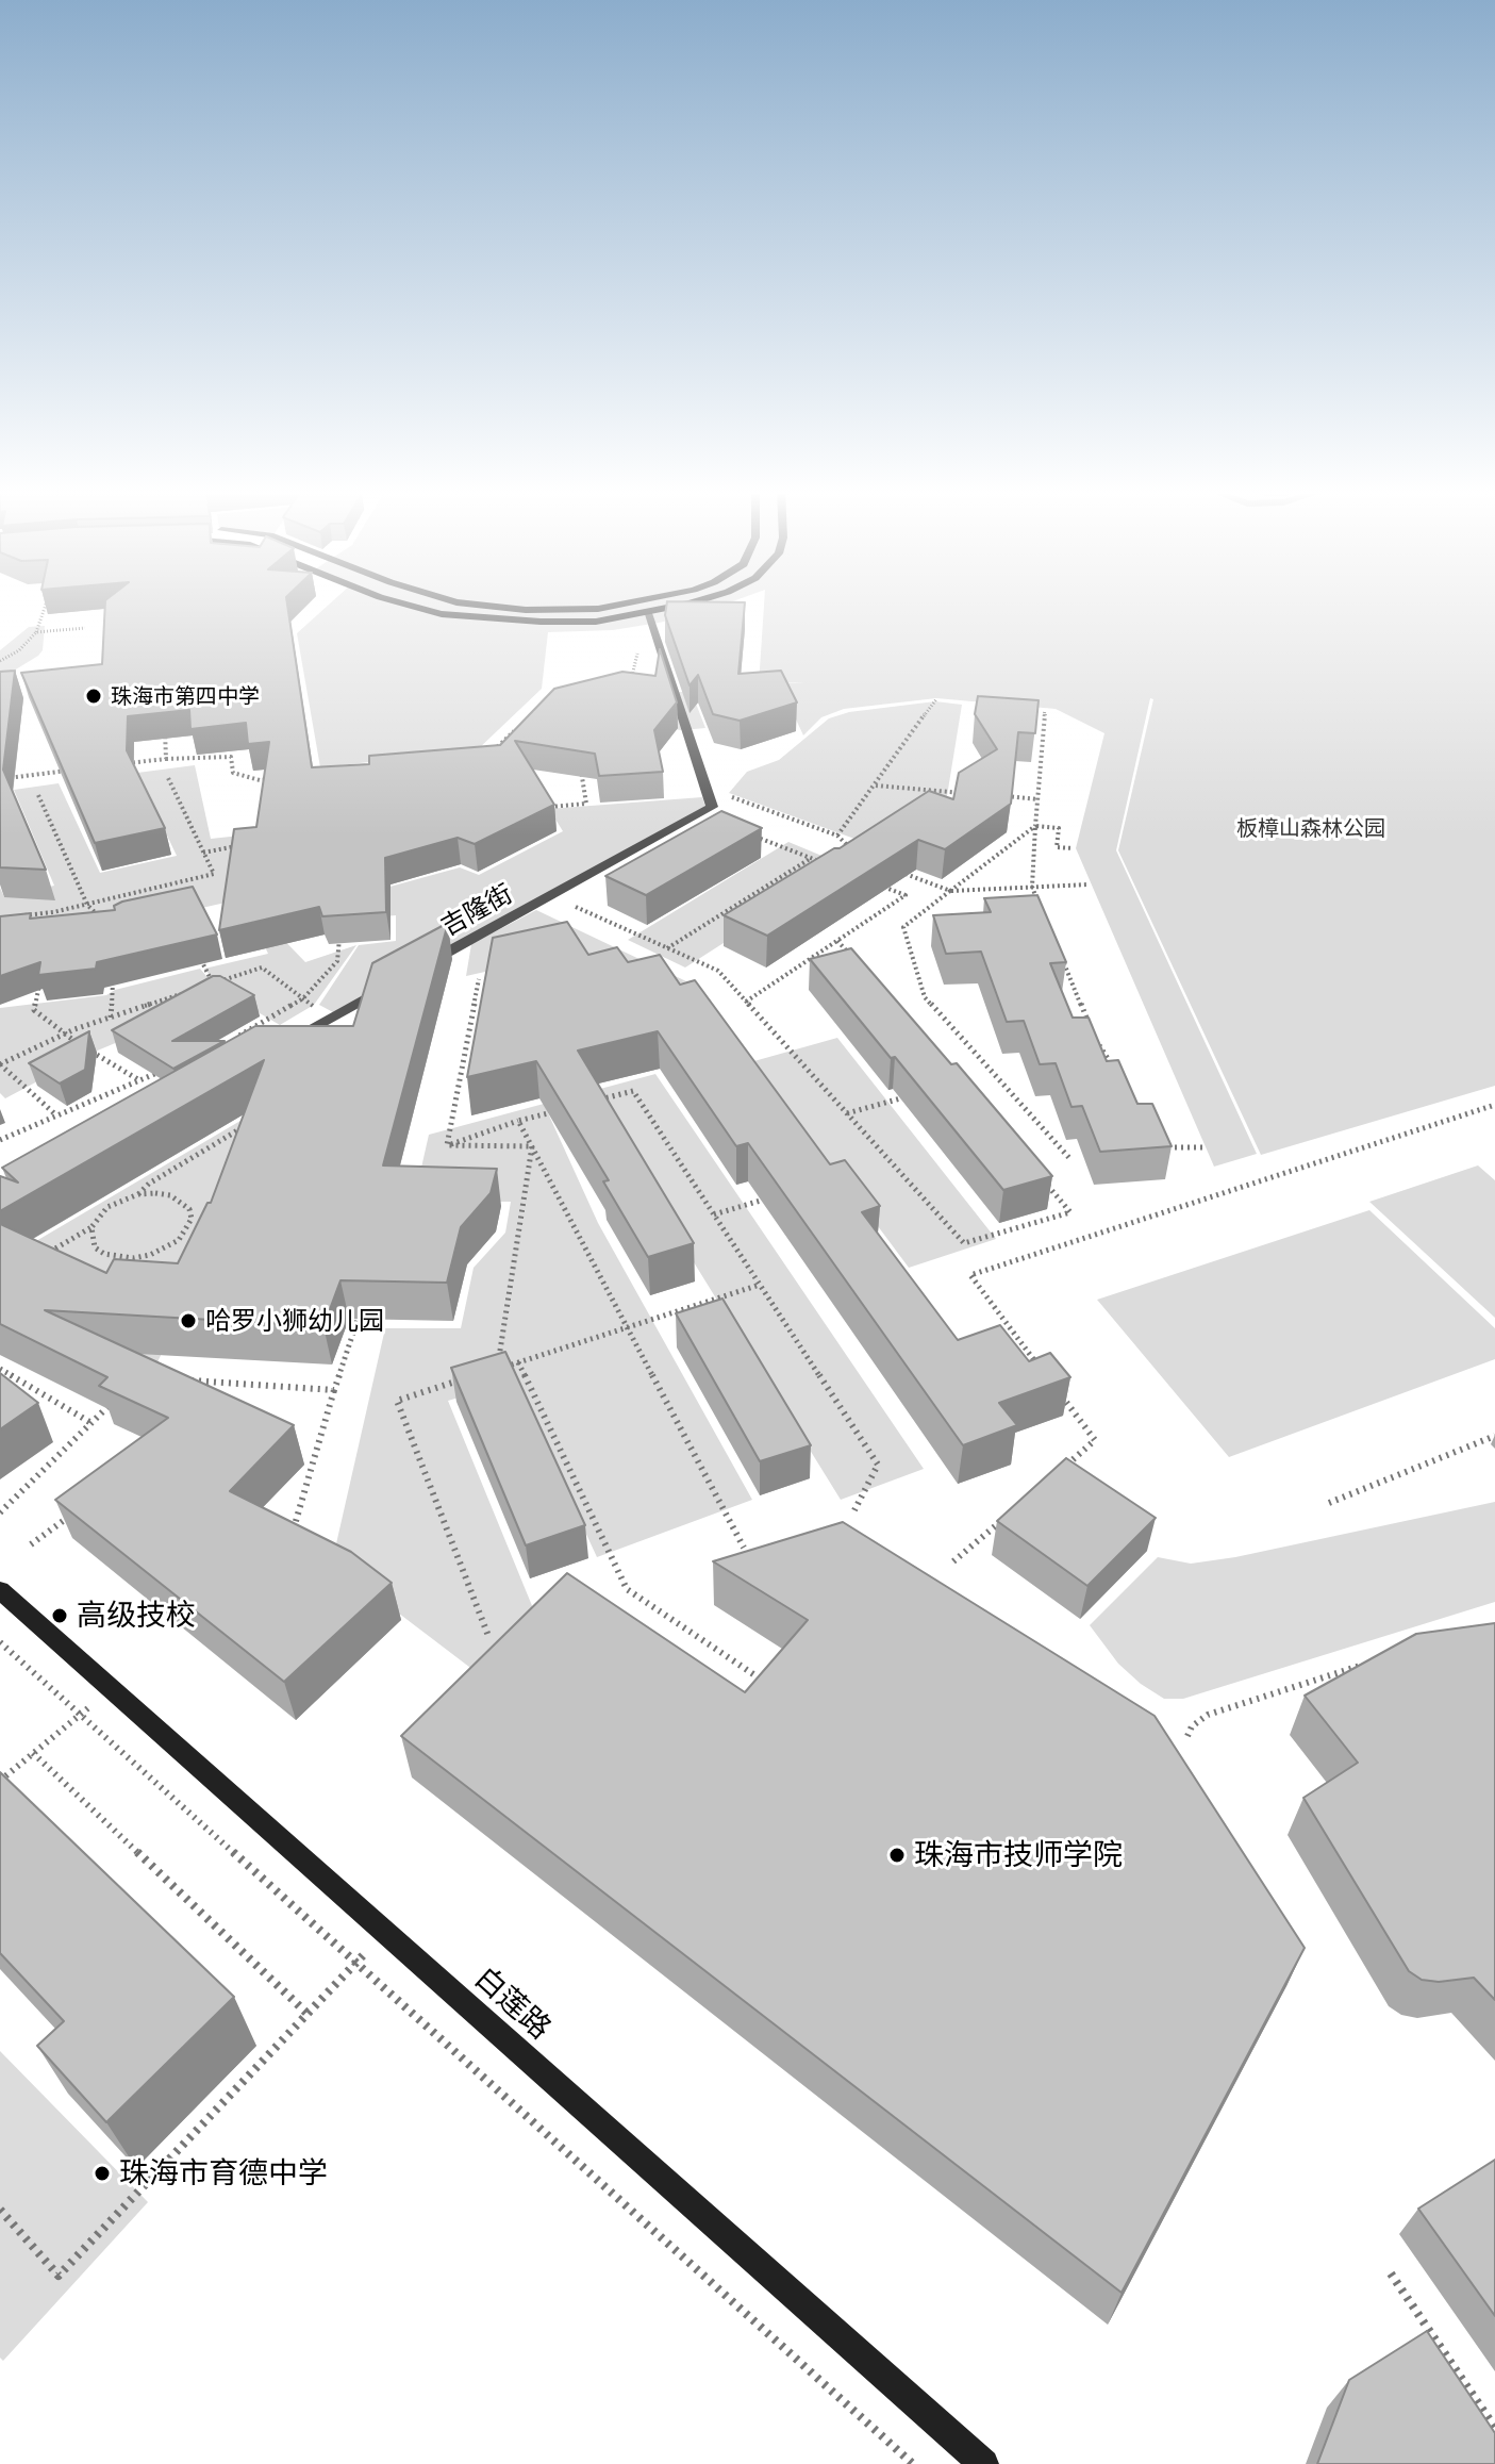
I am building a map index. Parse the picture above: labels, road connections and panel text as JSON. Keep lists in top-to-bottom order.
{
  "streets": {
    "main road": ["白莲路"],
    "lane": ["吉隆街"]
  },
  "parks": ["板樟山森林公园"],
  "places": [
    "珠海市第四中学",
    "哈罗小狮幼儿园",
    "高级技校",
    "珠海市技师学院",
    "珠海市育德中学"
  ]
}
